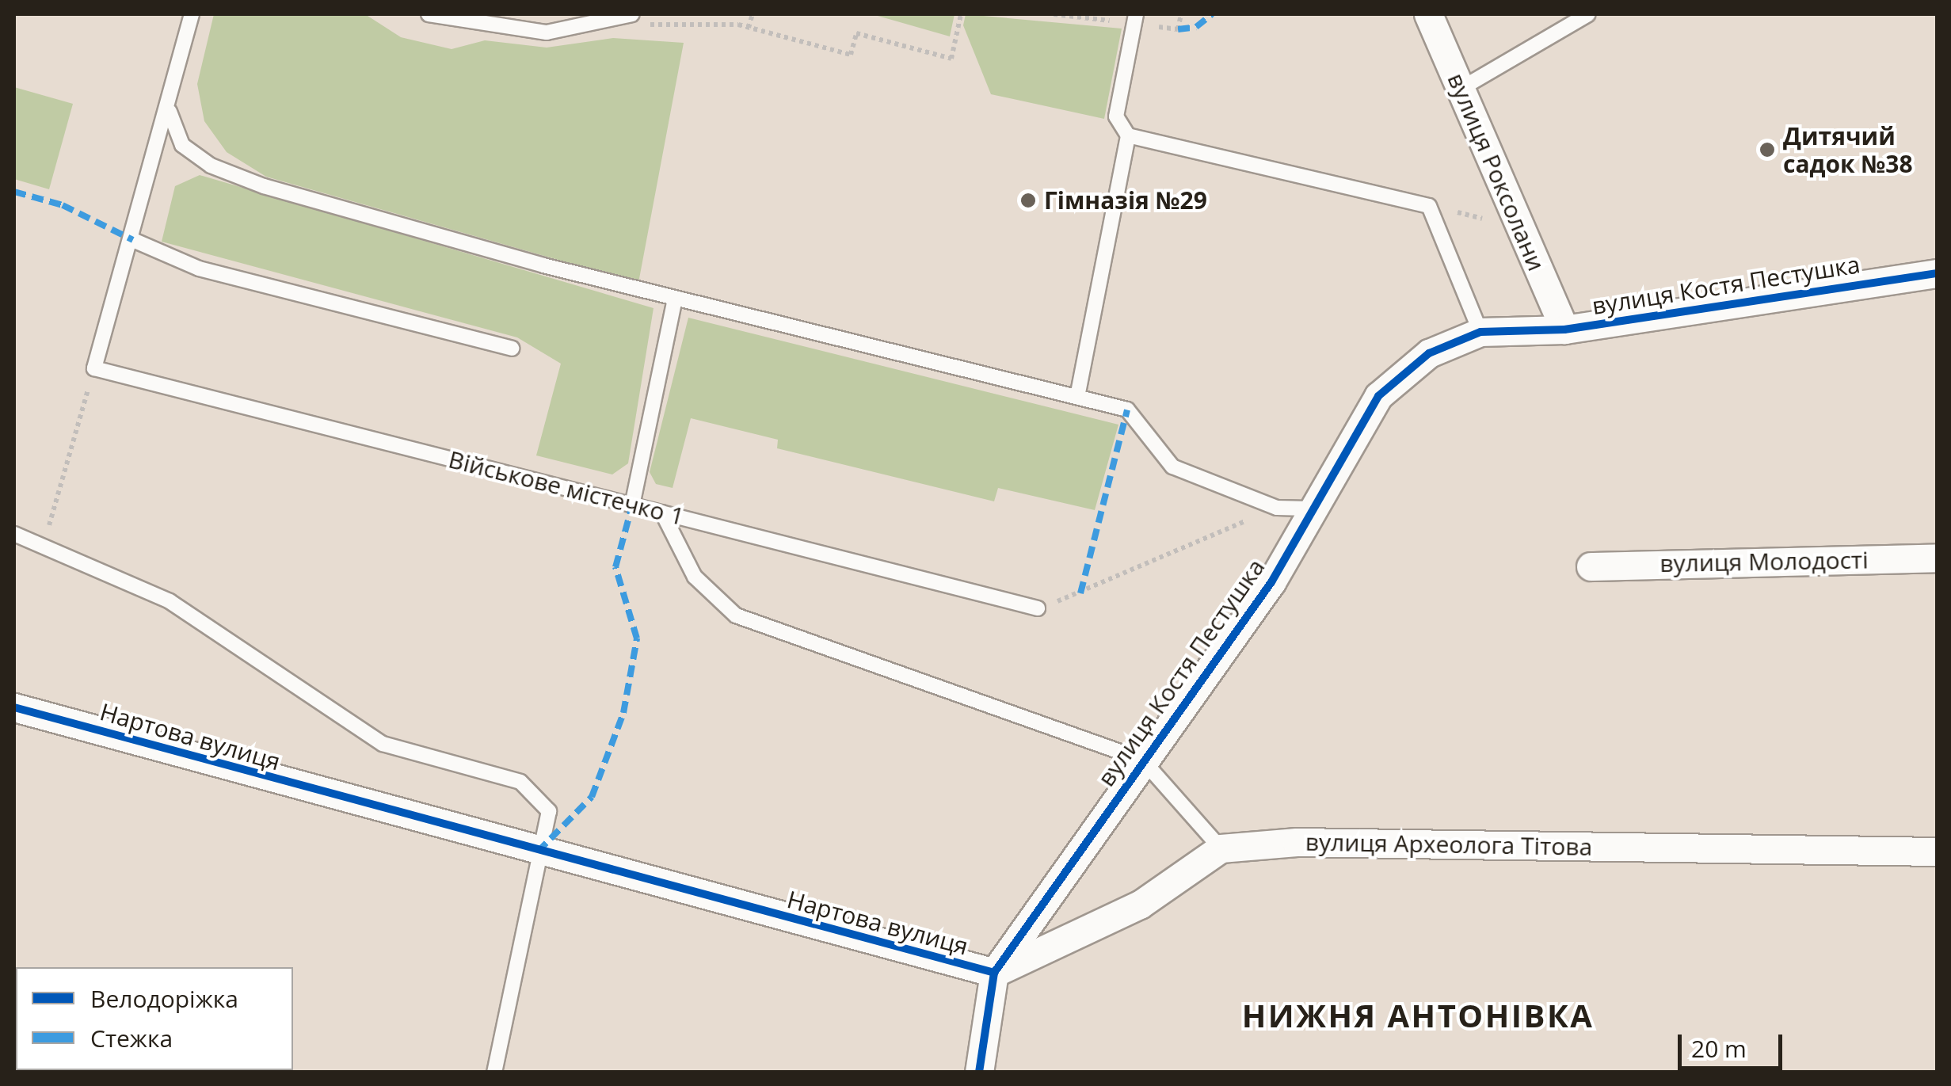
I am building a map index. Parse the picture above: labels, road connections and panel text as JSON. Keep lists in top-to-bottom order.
{
  "streets": {
    "street": [
      "вулиця Роксолани",
      "вулиця Костя Пестушка",
      "вулиця Молодості",
      "Нартова вулиця",
      "вулиця Археолога Тітова"
    ],
    "lane": ["Військове містечко 1"]
  },
  "crossings": [
    ["вулиця Роксолани", "вулиця Костя Пестушка"],
    ["вулиця Костя Пестушка", "Нартова вулиця"],
    ["вулиця Костя Пестушка", "вулиця Археолога Тітова"],
    ["Нартова вулиця", "вулиця Археолога Тітова"]
  ],
  "districts": ["НИЖНЯ АНТОНІВКА"],
  "places": ["Дитячий садок №38", "Гімназія №29"],
  "legend": ["Велодоріжка", "Стежка"],
  "scale_bar": "20 m"
}
